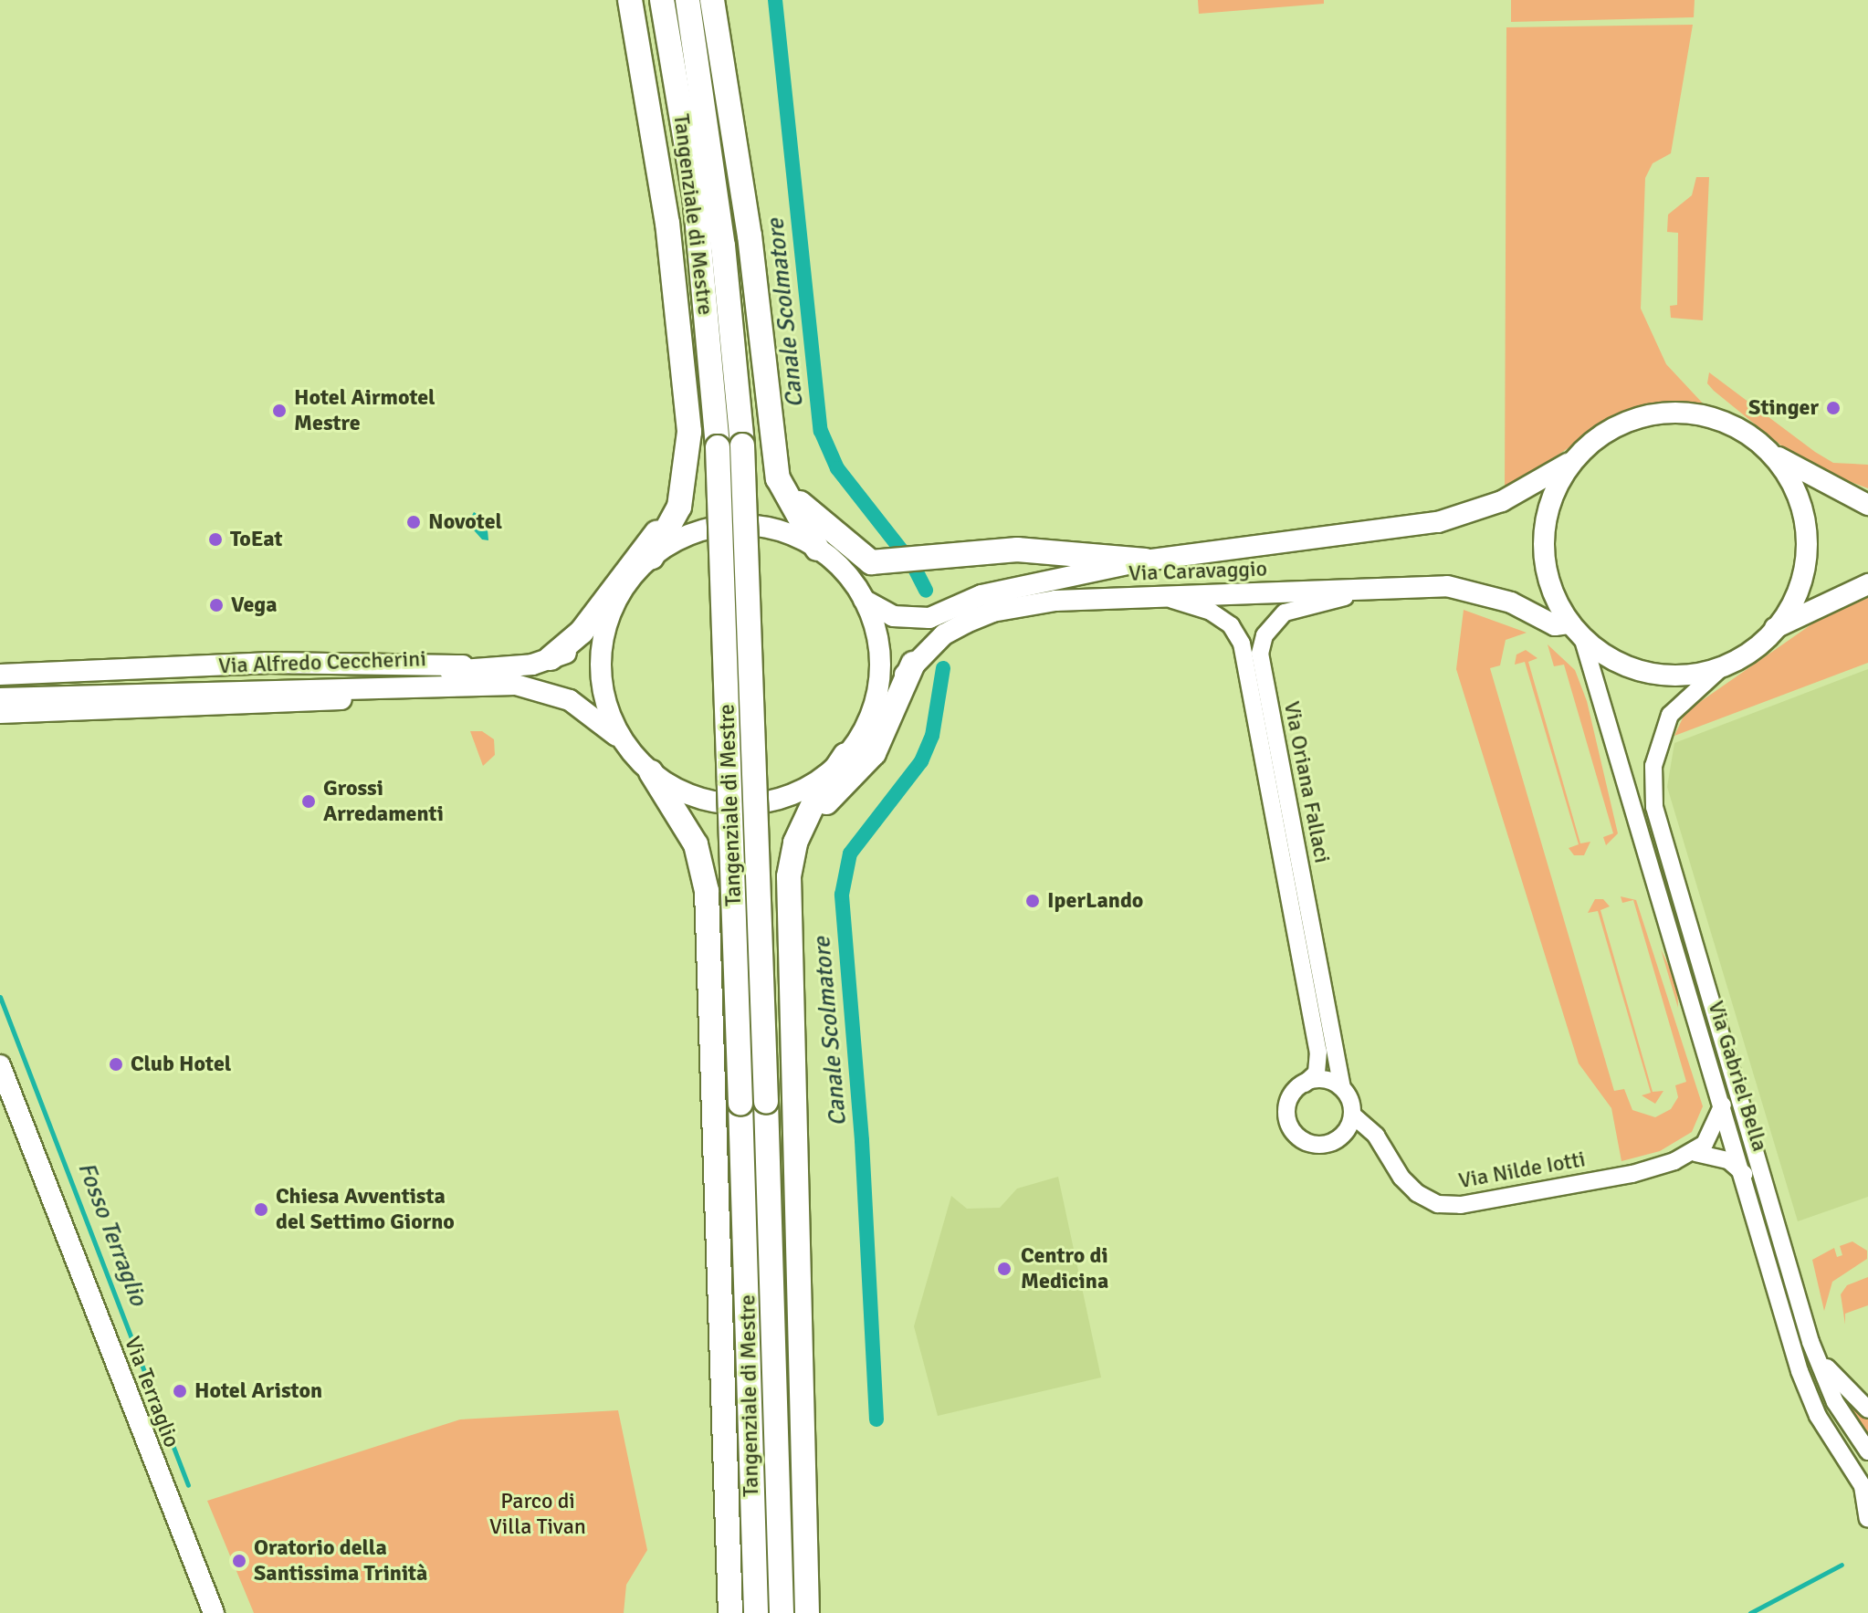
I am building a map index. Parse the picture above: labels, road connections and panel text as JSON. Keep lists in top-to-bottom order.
{
  "streets": {
    "highway": ["Tangenziale di Mestre"],
    "main road": ["Via Caravaggio", "Via Alfredo Ceccherini", "Via Terraglio"],
    "street": ["Via Oriana Fallaci", "Via Gabriel Bella", "Via Nilde Iotti"]
  },
  "crossings": [
    ["Via Caravaggio", "Via Alfredo Ceccherini"],
    ["Via Caravaggio", "Via Oriana Fallaci"],
    ["Via Caravaggio", "Via Gabriel Bella"],
    ["Via Oriana Fallaci", "Via Nilde Iotti"]
  ],
  "water": ["Canale Scolmatore", "Fosso Terraglio"],
  "parks": ["Parco di Villa Tivan"],
  "places": [
    "Stinger",
    "Hotel Airmotel Mestre",
    "Novotel",
    "ToEat",
    "Vega",
    "Grossi Arredamenti",
    "IperLando",
    "Club Hotel",
    "Chiesa Avventista del Settimo Giorno",
    "Centro di Medicina",
    "Hotel Ariston",
    "Oratorio della Santissima Trinità"
  ]
}
